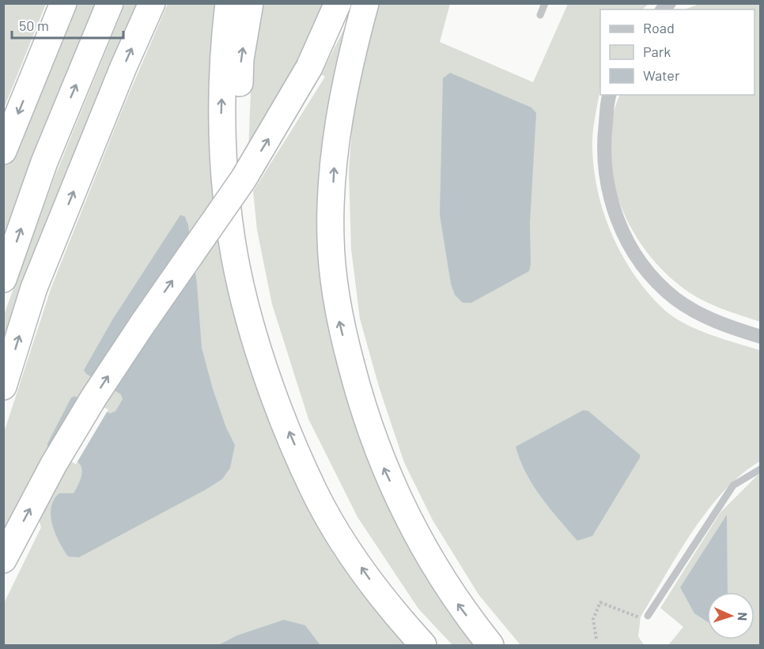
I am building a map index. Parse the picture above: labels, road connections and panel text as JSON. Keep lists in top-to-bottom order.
{
  "legend": ["Road", "Park", "Water"],
  "scale_bar": "50 m",
  "north": "right"
}
